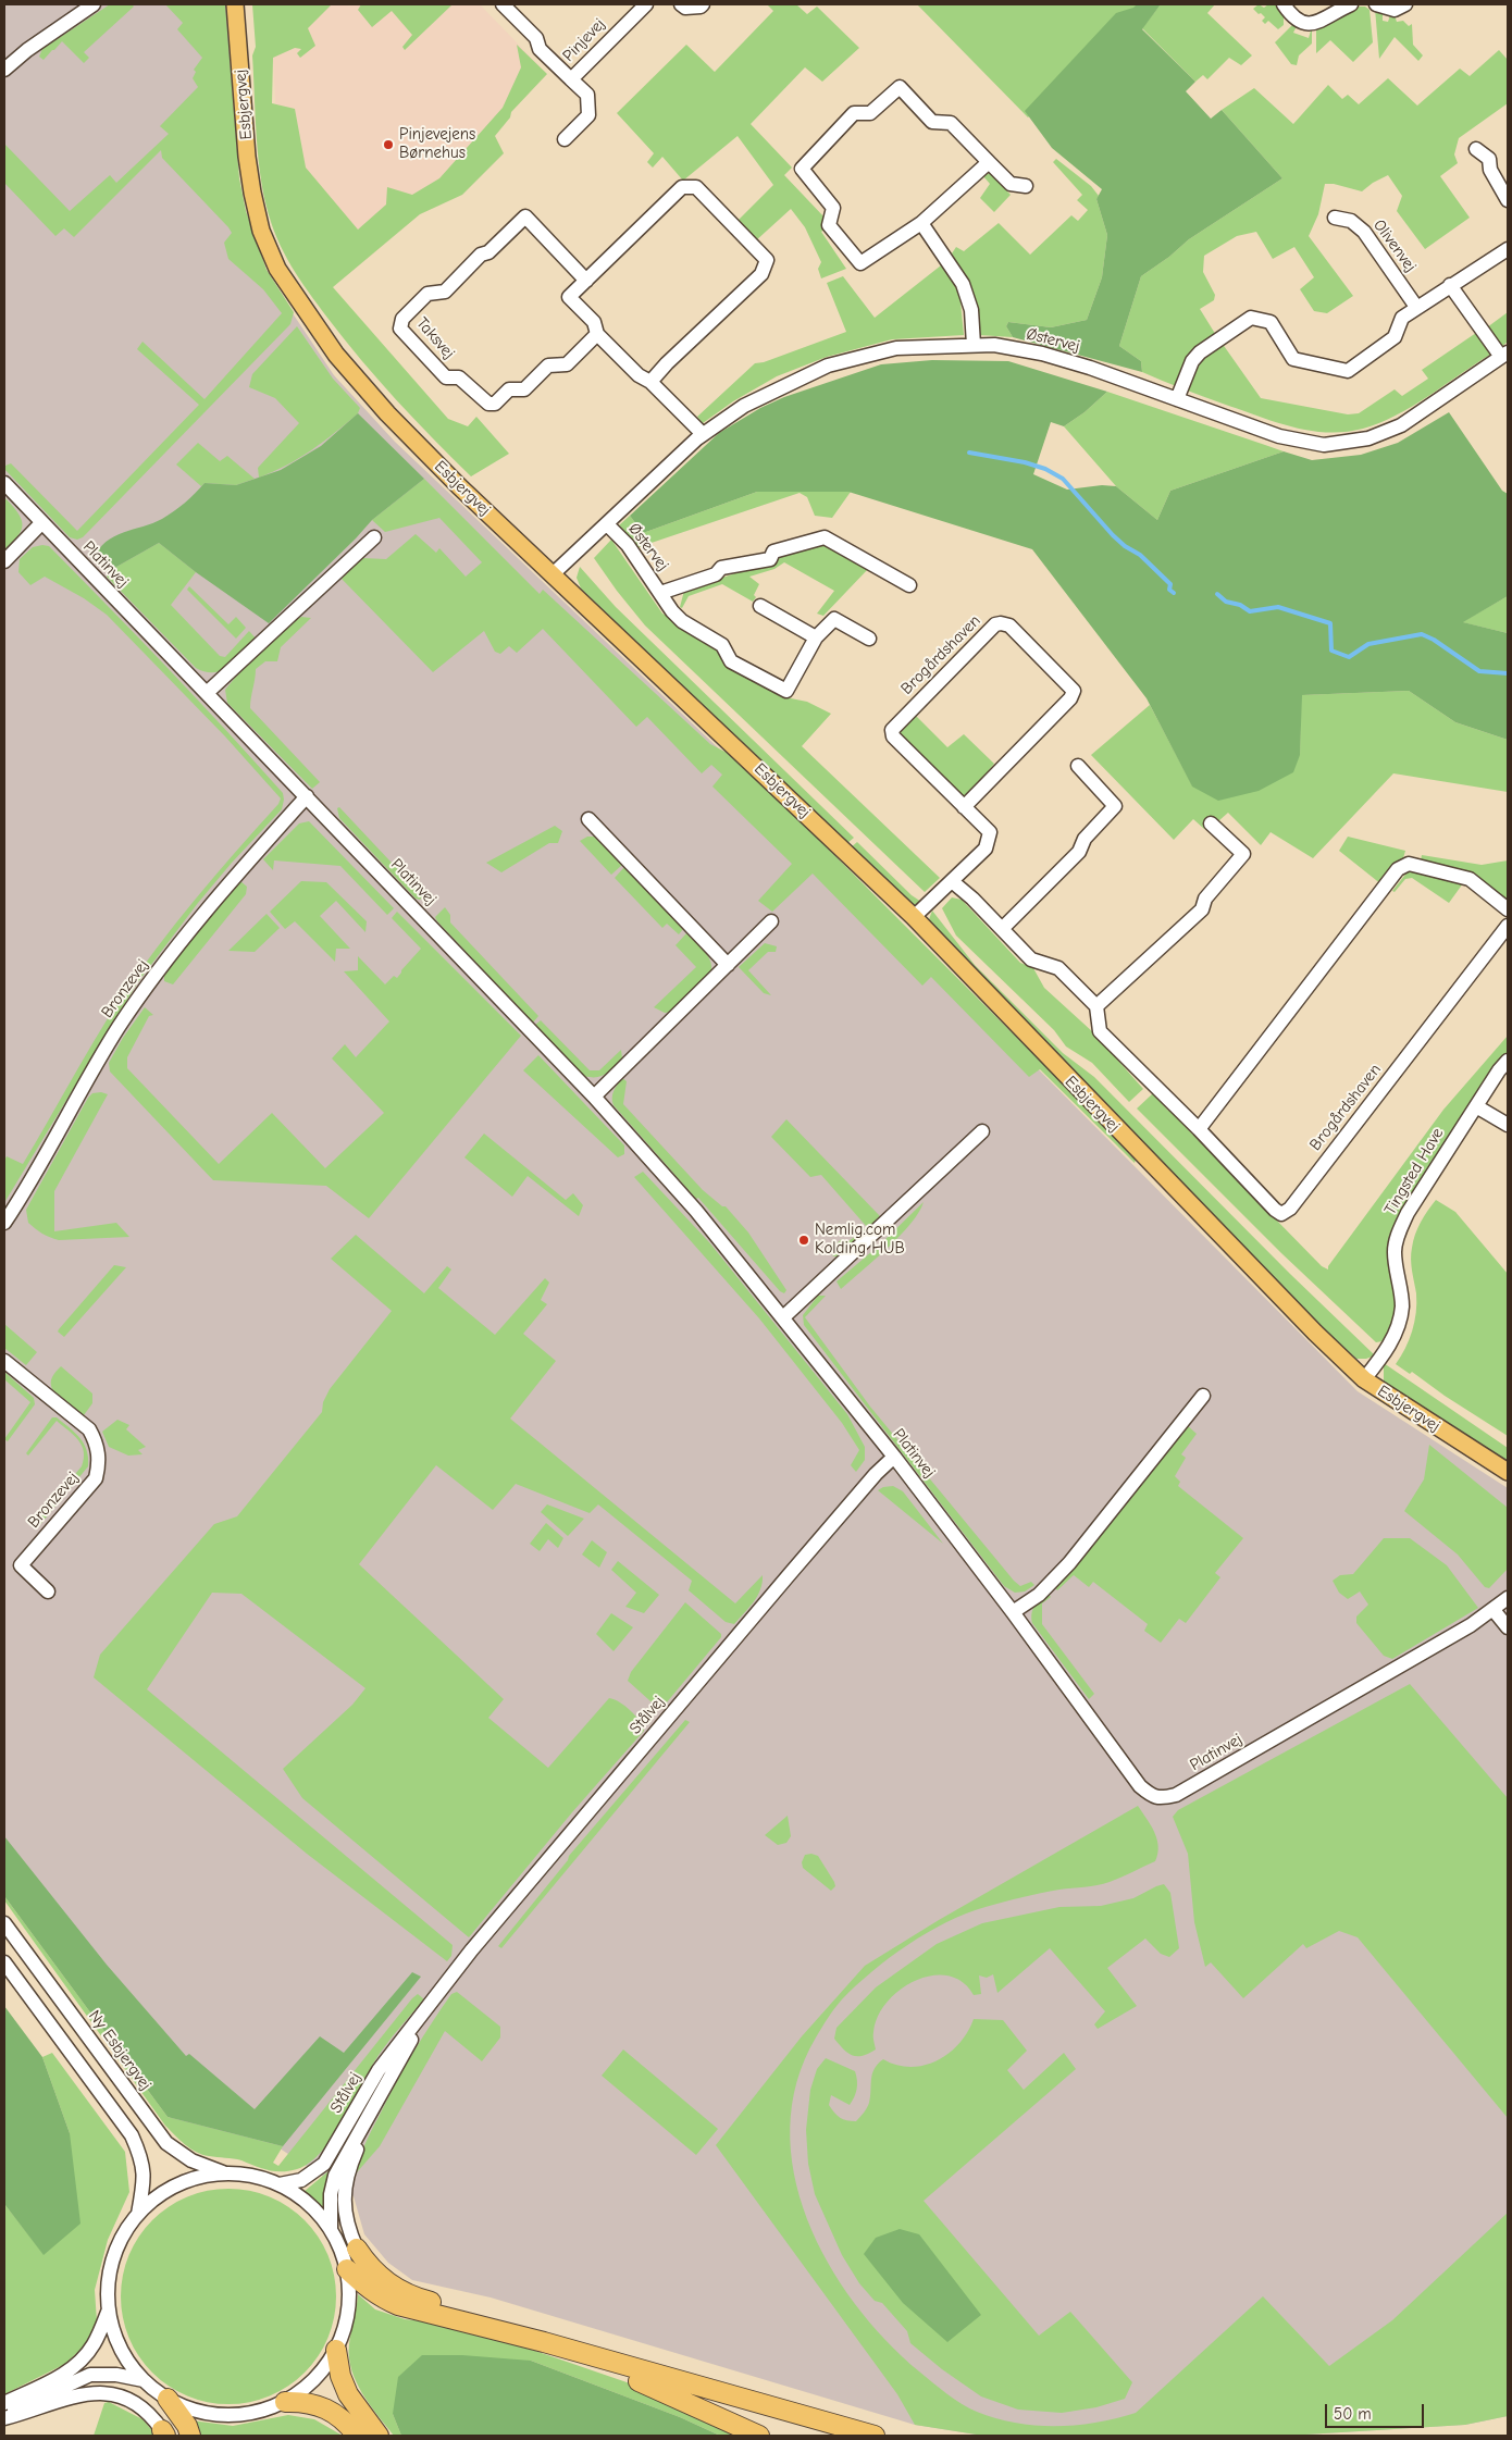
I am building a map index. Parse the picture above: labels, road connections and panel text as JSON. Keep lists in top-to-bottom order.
{
  "streets": {
    "main road": ["Esbjergvej"],
    "street": [
      "Pinjevej",
      "Olivenvej",
      "Taksvej",
      "Østervej",
      "Platinvej",
      "Brogårdshaven",
      "Bronzevej",
      "Tingsted Have",
      "Stålvej",
      "Ny Esbjergvej"
    ]
  },
  "crossings": [
    ["Esbjergvej", "Østervej"],
    ["Esbjergvej", "Brogårdshaven"],
    ["Esbjergvej", "Tingsted Have"],
    ["Platinvej", "Bronzevej"],
    ["Platinvej", "Stålvej"]
  ],
  "places": ["Pinjevejens Børnehus", "Nemlig.com Kolding HUB"],
  "scale_bar": "50 m"
}
